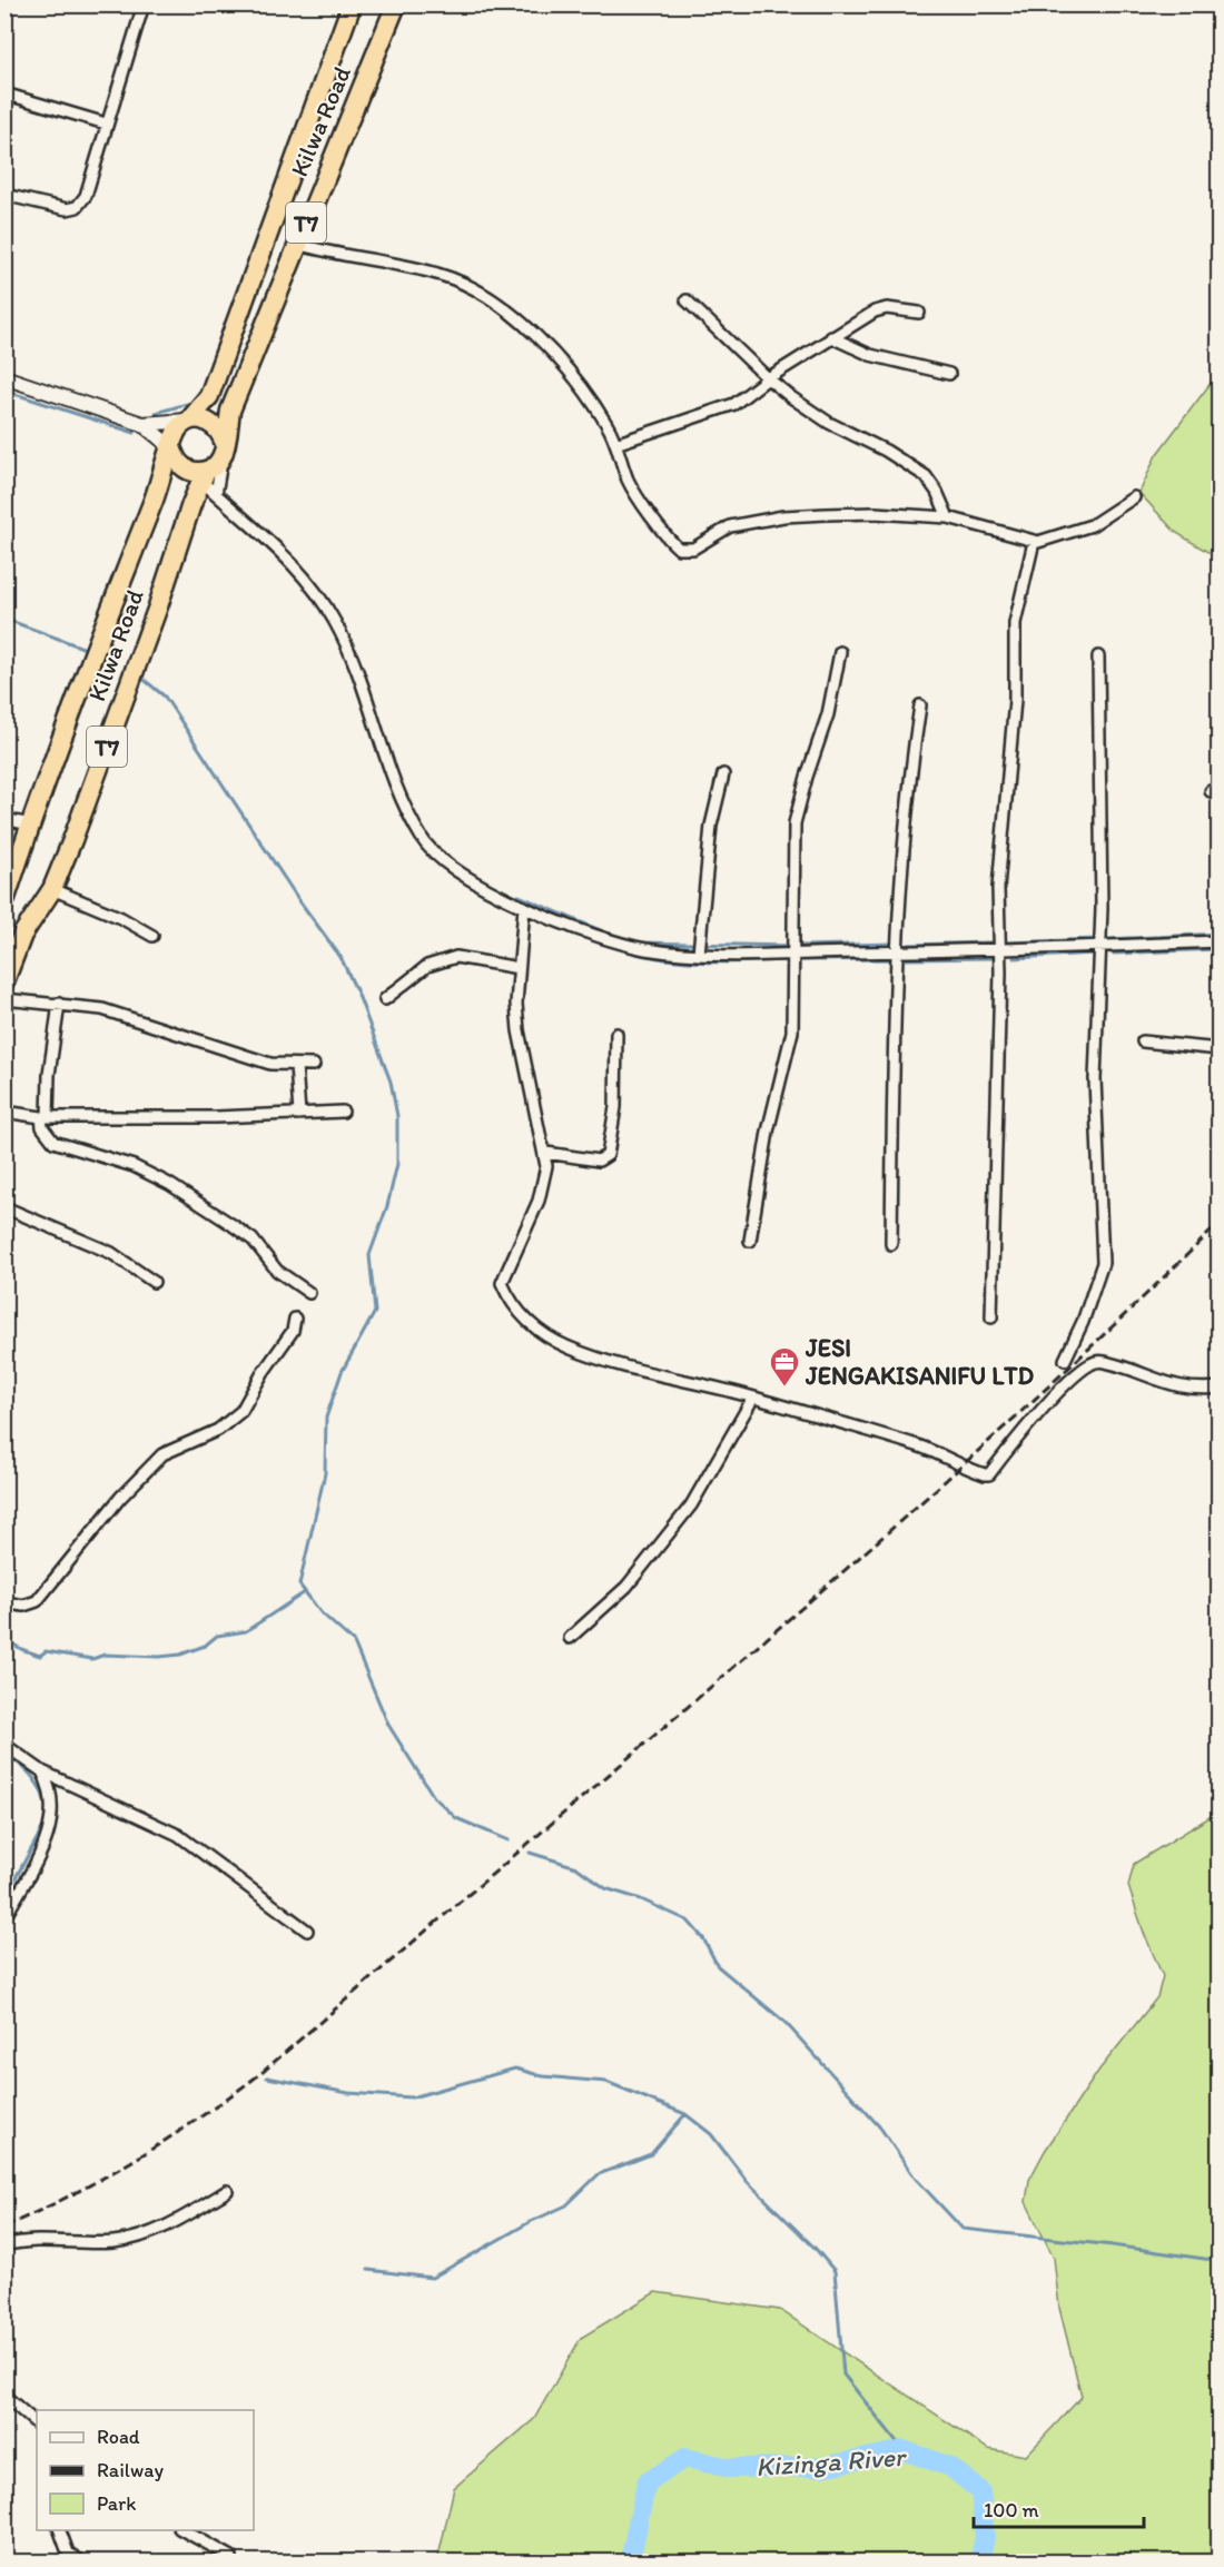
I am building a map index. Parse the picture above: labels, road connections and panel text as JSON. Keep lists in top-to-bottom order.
{
  "streets": {
    "highway": ["Kilwa Road", "T7"]
  },
  "crossings": [
    ["Kilwa Road", "T7"]
  ],
  "water": ["Kizinga River"],
  "places": {
    "office": ["JESI JENGAKISANIFU LTD"]
  },
  "legend": ["Road", "Railway", "Park"],
  "scale_bar": "100 m"
}
